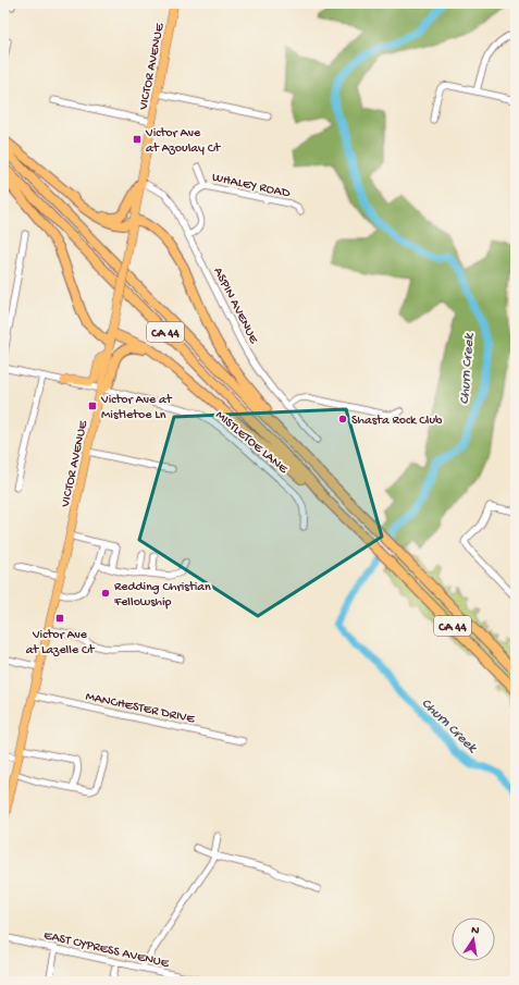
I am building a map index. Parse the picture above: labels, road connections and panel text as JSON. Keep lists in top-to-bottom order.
{
  "streets": {
    "highway": ["CA 44"],
    "main road": ["VICTOR AVENUE"],
    "street": [
      "WHALEY ROAD",
      "ASPIN AVENUE",
      "MISTLETOE LANE",
      "MANCHESTER DRIVE",
      "EAST CYPRESS AVENUE"
    ]
  },
  "crossings": [
    ["VICTOR AVENUE", "ASPIN AVENUE"],
    ["VICTOR AVENUE", "MISTLETOE LANE"],
    ["VICTOR AVENUE", "MANCHESTER DRIVE"],
    ["WHALEY ROAD", "ASPIN AVENUE"]
  ],
  "water": ["Churn Creek"],
  "places": {
    "transit": ["Victor Ave at Azoulay Ct", "Victor Ave at Mistletoe Ln", "Victor Ave at Lazelle Ct"],
    "other": ["Shasta Rock Club", "Redding Christian Fellowship"]
  },
  "north": "top"
}
